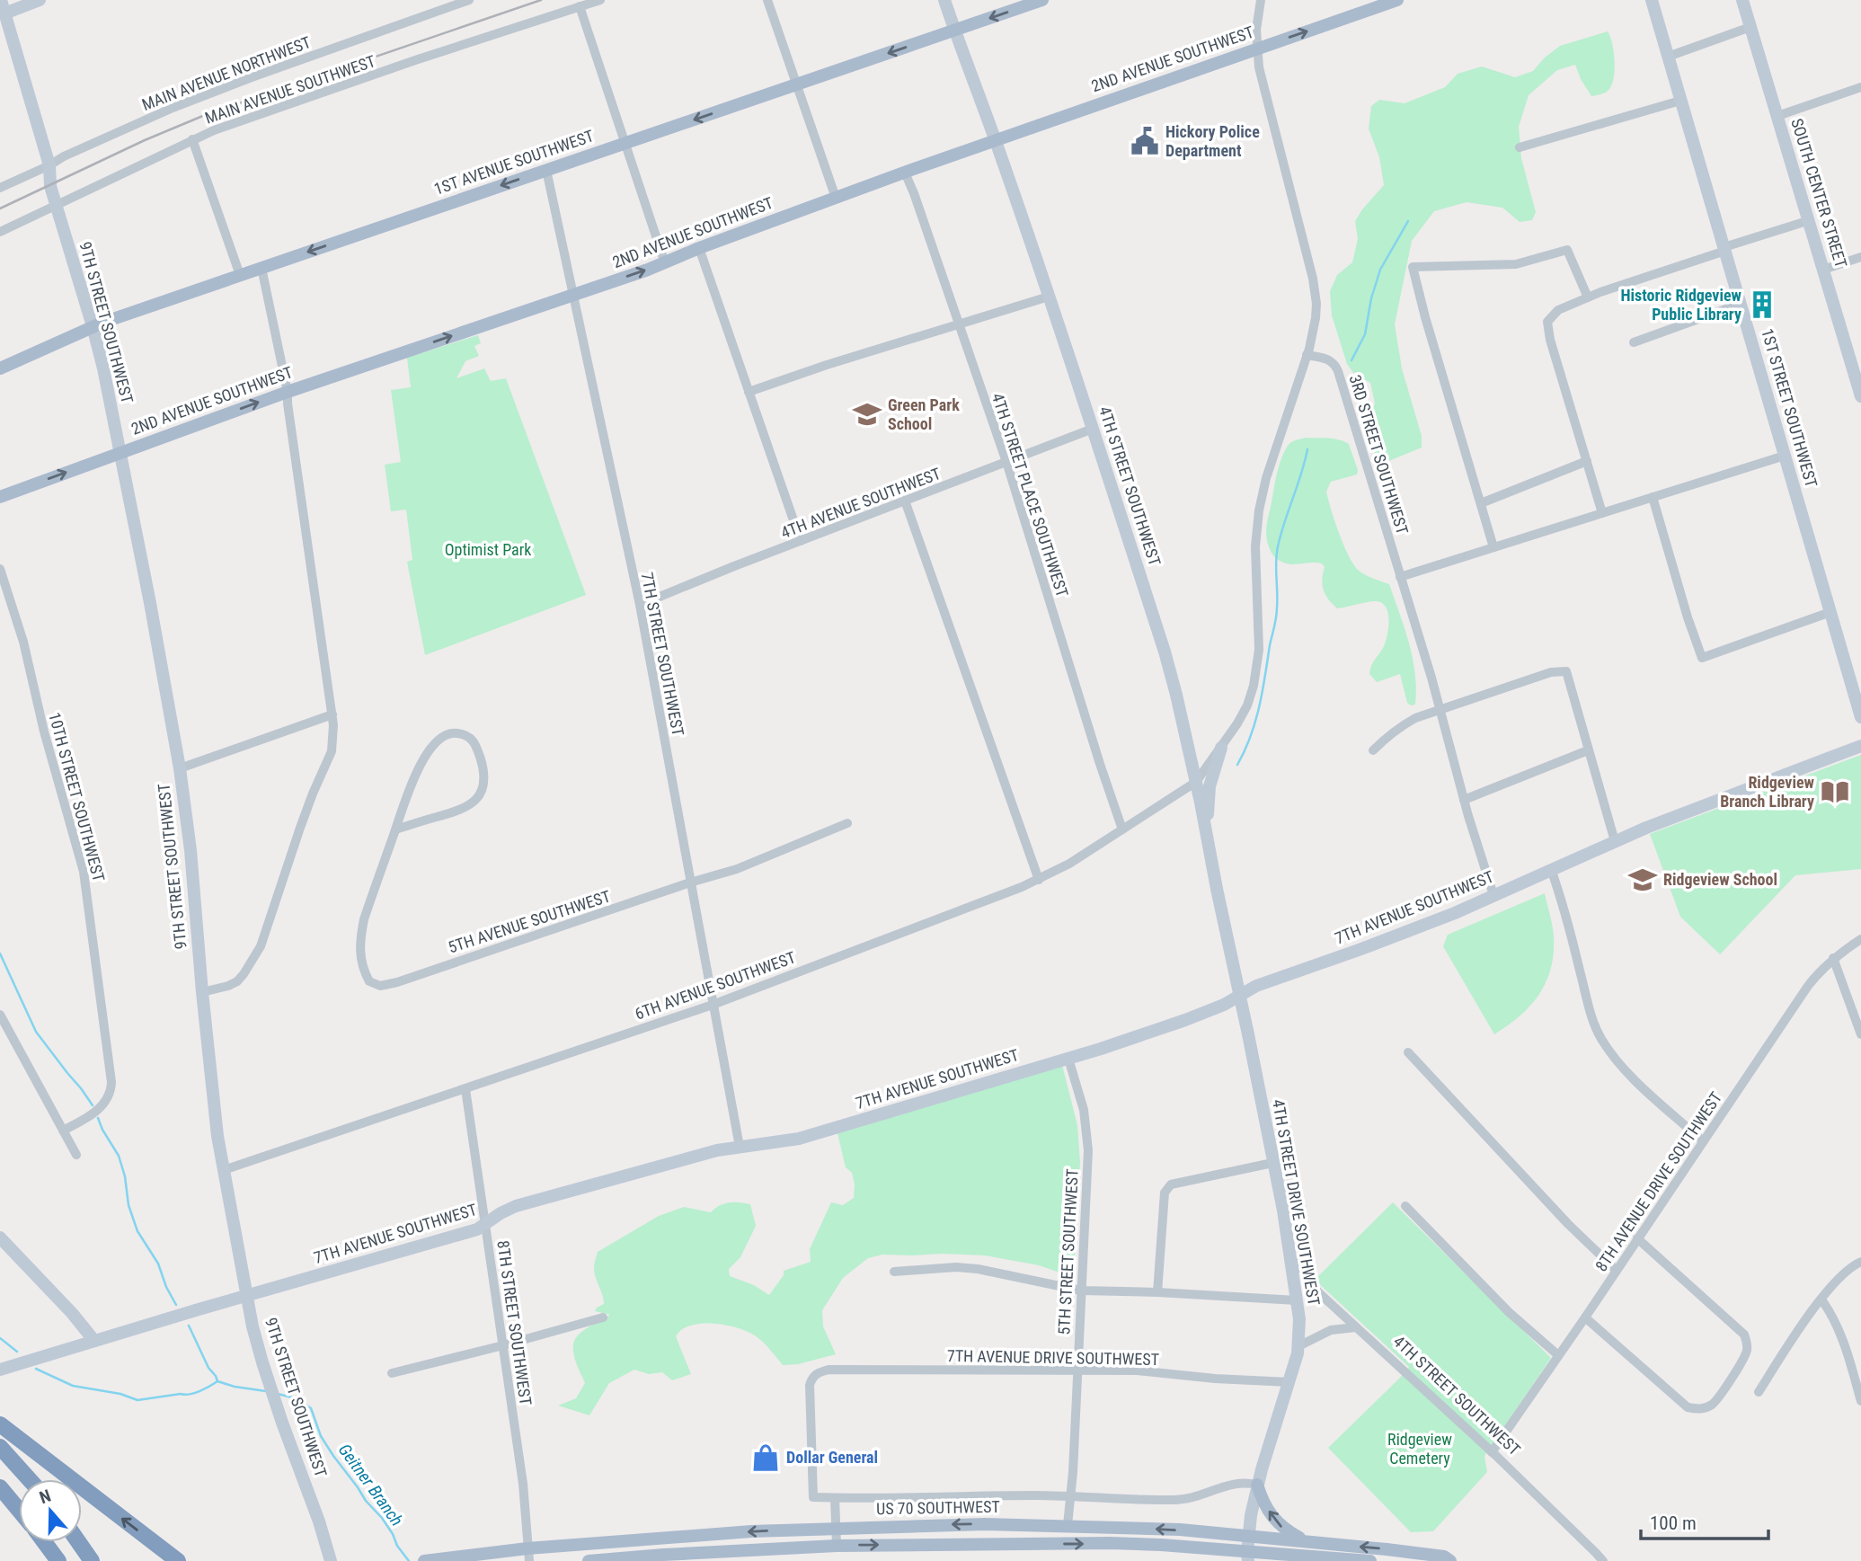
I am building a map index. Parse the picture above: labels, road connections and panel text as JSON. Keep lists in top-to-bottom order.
{
  "streets": {
    "main road": ["2ND AVENUE SOUTHWEST", "1ST AVENUE SOUTHWEST", "US 70 SOUTHWEST"],
    "street": [
      "MAIN AVENUE NORTHWEST",
      "MAIN AVENUE SOUTHWEST",
      "SOUTH CENTER STREET",
      "9TH STREET SOUTHWEST",
      "1ST STREET SOUTHWEST",
      "3RD STREET SOUTHWEST",
      "4TH STREET SOUTHWEST",
      "4TH STREET PLACE SOUTHWEST",
      "4TH AVENUE SOUTHWEST",
      "7TH STREET SOUTHWEST",
      "10TH STREET SOUTHWEST",
      "7TH AVENUE SOUTHWEST",
      "5TH AVENUE SOUTHWEST",
      "6TH AVENUE SOUTHWEST",
      "8TH AVENUE DRIVE SOUTHWEST",
      "4TH STREET DRIVE SOUTHWEST",
      "5TH STREET SOUTHWEST",
      "8TH STREET SOUTHWEST",
      "7TH AVENUE DRIVE SOUTHWEST"
    ]
  },
  "crossings": [
    ["2ND AVENUE SOUTHWEST", "9TH STREET SOUTHWEST"],
    ["2ND AVENUE SOUTHWEST", "4TH STREET SOUTHWEST"],
    ["2ND AVENUE SOUTHWEST", "4TH STREET PLACE SOUTHWEST"],
    ["2ND AVENUE SOUTHWEST", "7TH STREET SOUTHWEST"],
    ["MAIN AVENUE NORTHWEST", "9TH STREET SOUTHWEST"],
    ["MAIN AVENUE SOUTHWEST", "9TH STREET SOUTHWEST"],
    ["1ST AVENUE SOUTHWEST", "9TH STREET SOUTHWEST"],
    ["1ST AVENUE SOUTHWEST", "4TH STREET SOUTHWEST"],
    ["1ST AVENUE SOUTHWEST", "7TH STREET SOUTHWEST"],
    ["9TH STREET SOUTHWEST", "7TH AVENUE SOUTHWEST"],
    ["9TH STREET SOUTHWEST", "6TH AVENUE SOUTHWEST"],
    ["3RD STREET SOUTHWEST", "7TH AVENUE SOUTHWEST"],
    ["4TH STREET SOUTHWEST", "4TH AVENUE SOUTHWEST"],
    ["4TH STREET SOUTHWEST", "7TH AVENUE SOUTHWEST"],
    ["4TH STREET SOUTHWEST", "6TH AVENUE SOUTHWEST"],
    ["4TH STREET SOUTHWEST", "8TH AVENUE DRIVE SOUTHWEST"],
    ["4TH STREET SOUTHWEST", "4TH STREET DRIVE SOUTHWEST"],
    ["4TH STREET PLACE SOUTHWEST", "4TH AVENUE SOUTHWEST"],
    ["4TH STREET PLACE SOUTHWEST", "6TH AVENUE SOUTHWEST"],
    ["4TH AVENUE SOUTHWEST", "7TH STREET SOUTHWEST"],
    ["7TH STREET SOUTHWEST", "7TH AVENUE SOUTHWEST"],
    ["7TH STREET SOUTHWEST", "5TH AVENUE SOUTHWEST"],
    ["7TH STREET SOUTHWEST", "6TH AVENUE SOUTHWEST"],
    ["7TH AVENUE SOUTHWEST", "4TH STREET DRIVE SOUTHWEST"],
    ["7TH AVENUE SOUTHWEST", "5TH STREET SOUTHWEST"],
    ["7TH AVENUE SOUTHWEST", "8TH STREET SOUTHWEST"],
    ["6TH AVENUE SOUTHWEST", "8TH STREET SOUTHWEST"],
    ["4TH STREET DRIVE SOUTHWEST", "7TH AVENUE DRIVE SOUTHWEST"],
    ["4TH STREET DRIVE SOUTHWEST", "US 70 SOUTHWEST"],
    ["5TH STREET SOUTHWEST", "7TH AVENUE DRIVE SOUTHWEST"],
    ["5TH STREET SOUTHWEST", "US 70 SOUTHWEST"],
    ["8TH STREET SOUTHWEST", "US 70 SOUTHWEST"]
  ],
  "one_way": ["2ND AVENUE SOUTHWEST", "1ST AVENUE SOUTHWEST"],
  "water": ["Geitner Branch"],
  "parks": ["Optimist Park", "Ridgeview Cemetery"],
  "places": {
    "public building": ["Hickory Police Department"],
    "building": ["Historic Ridgeview Public Library"],
    "school or university": ["Green Park School", "Ridgeview School"],
    "library": ["Ridgeview Branch Library"],
    "shop": ["Dollar General"]
  },
  "scale_bar": "100 m",
  "north": "top"
}
